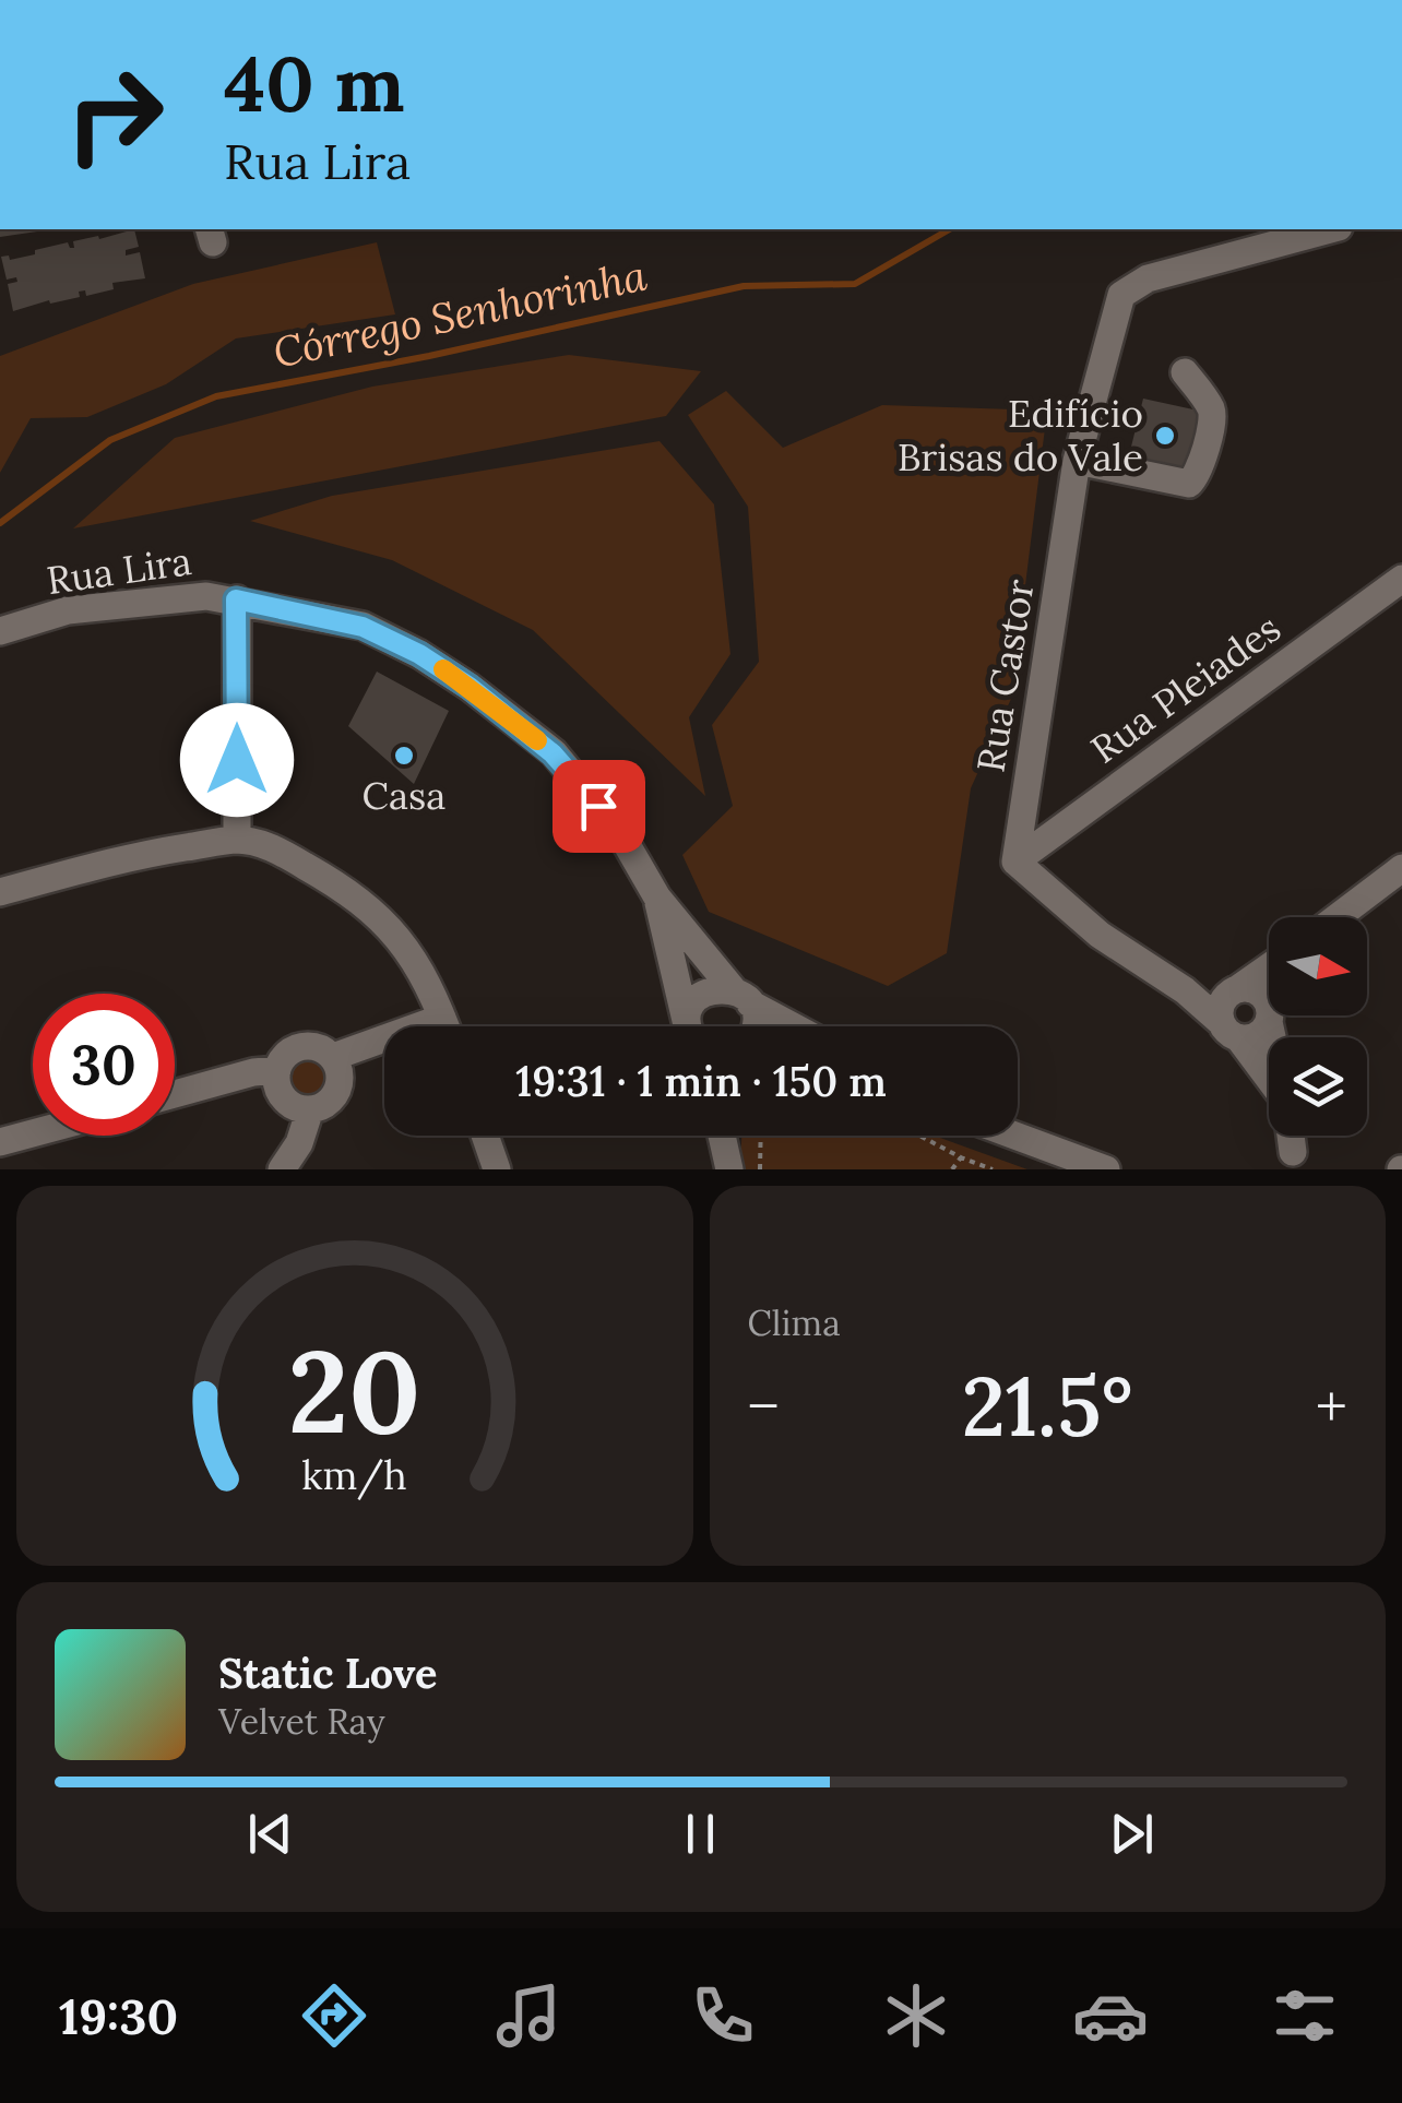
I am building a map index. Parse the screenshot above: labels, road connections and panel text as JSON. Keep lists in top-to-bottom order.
{
  "streets": {
    "street": ["Rua Lira", "Rua Castor", "Rua Pleiades"]
  },
  "crossings": [
    ["Rua Castor", "Rua Pleiades"]
  ],
  "water": ["Córrego Senhorinha"],
  "places": ["Edifício Brisas do Vale", "Casa"],
  "north": "right",
  "page": {
    "turn": ["40 m", "Rua Lira"],
    "limit": "30",
    "trip": "19:31 · 1 min · 150 m",
    "tile": "Clima",
    "heat": ["−", "21.5°", "+"],
    "song": ["Static Love", "Velvet Ray"],
    "tabs": "19:30",
    "gauge": ["20", "km/h"]
  }
}
